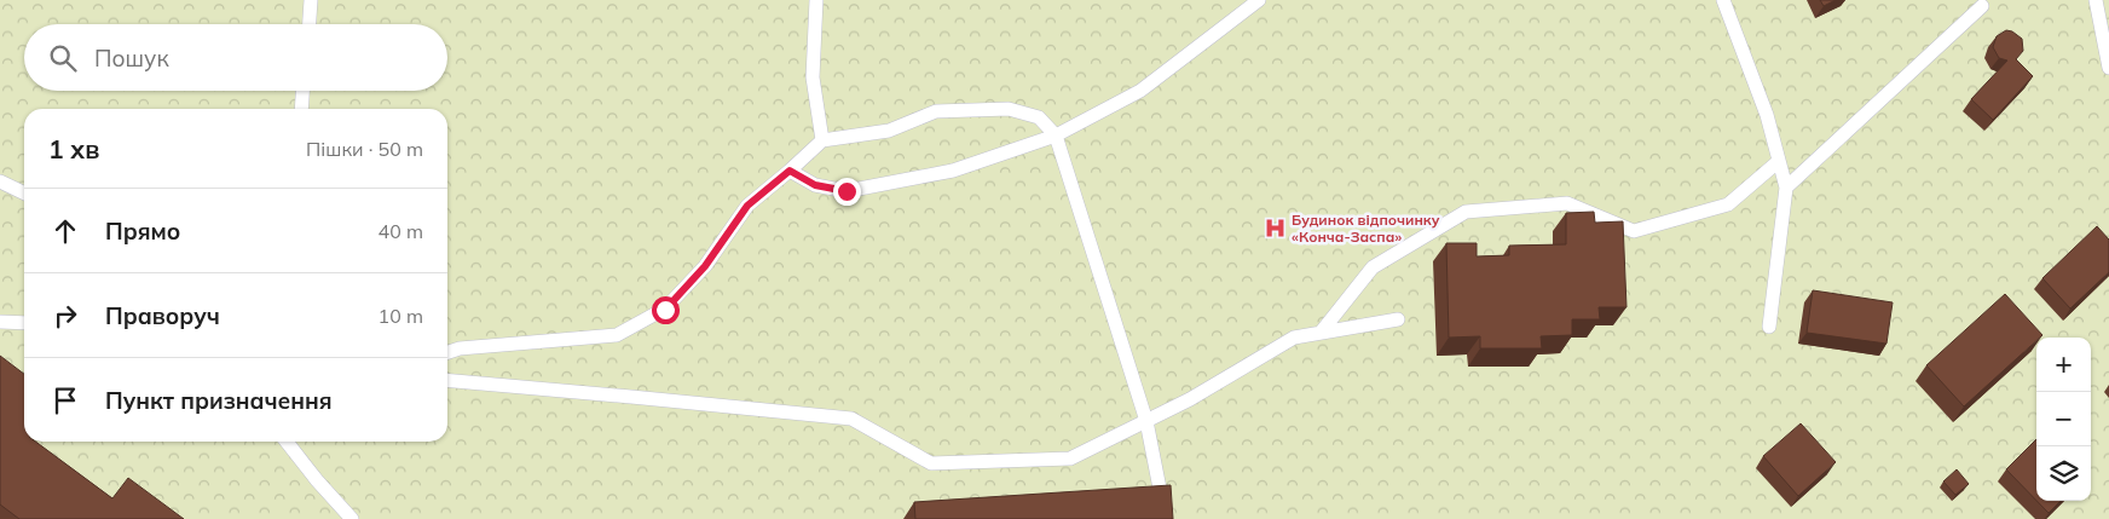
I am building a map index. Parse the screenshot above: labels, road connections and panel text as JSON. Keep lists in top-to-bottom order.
{
  "places": {
    "hospital": ["Будинок відпочинку «Конча-Заспа»"]
  },
  "page": {
    "search": "Пошук",
    "heading": ["1 хв", "Пішки · 50 m"],
    "list": [
      ["Прямо", "40 m"],
      ["Праворуч", "10 m"],
      "Пункт призначення"
    ],
    "map_buttons": ["+", "−"]
  }
}
